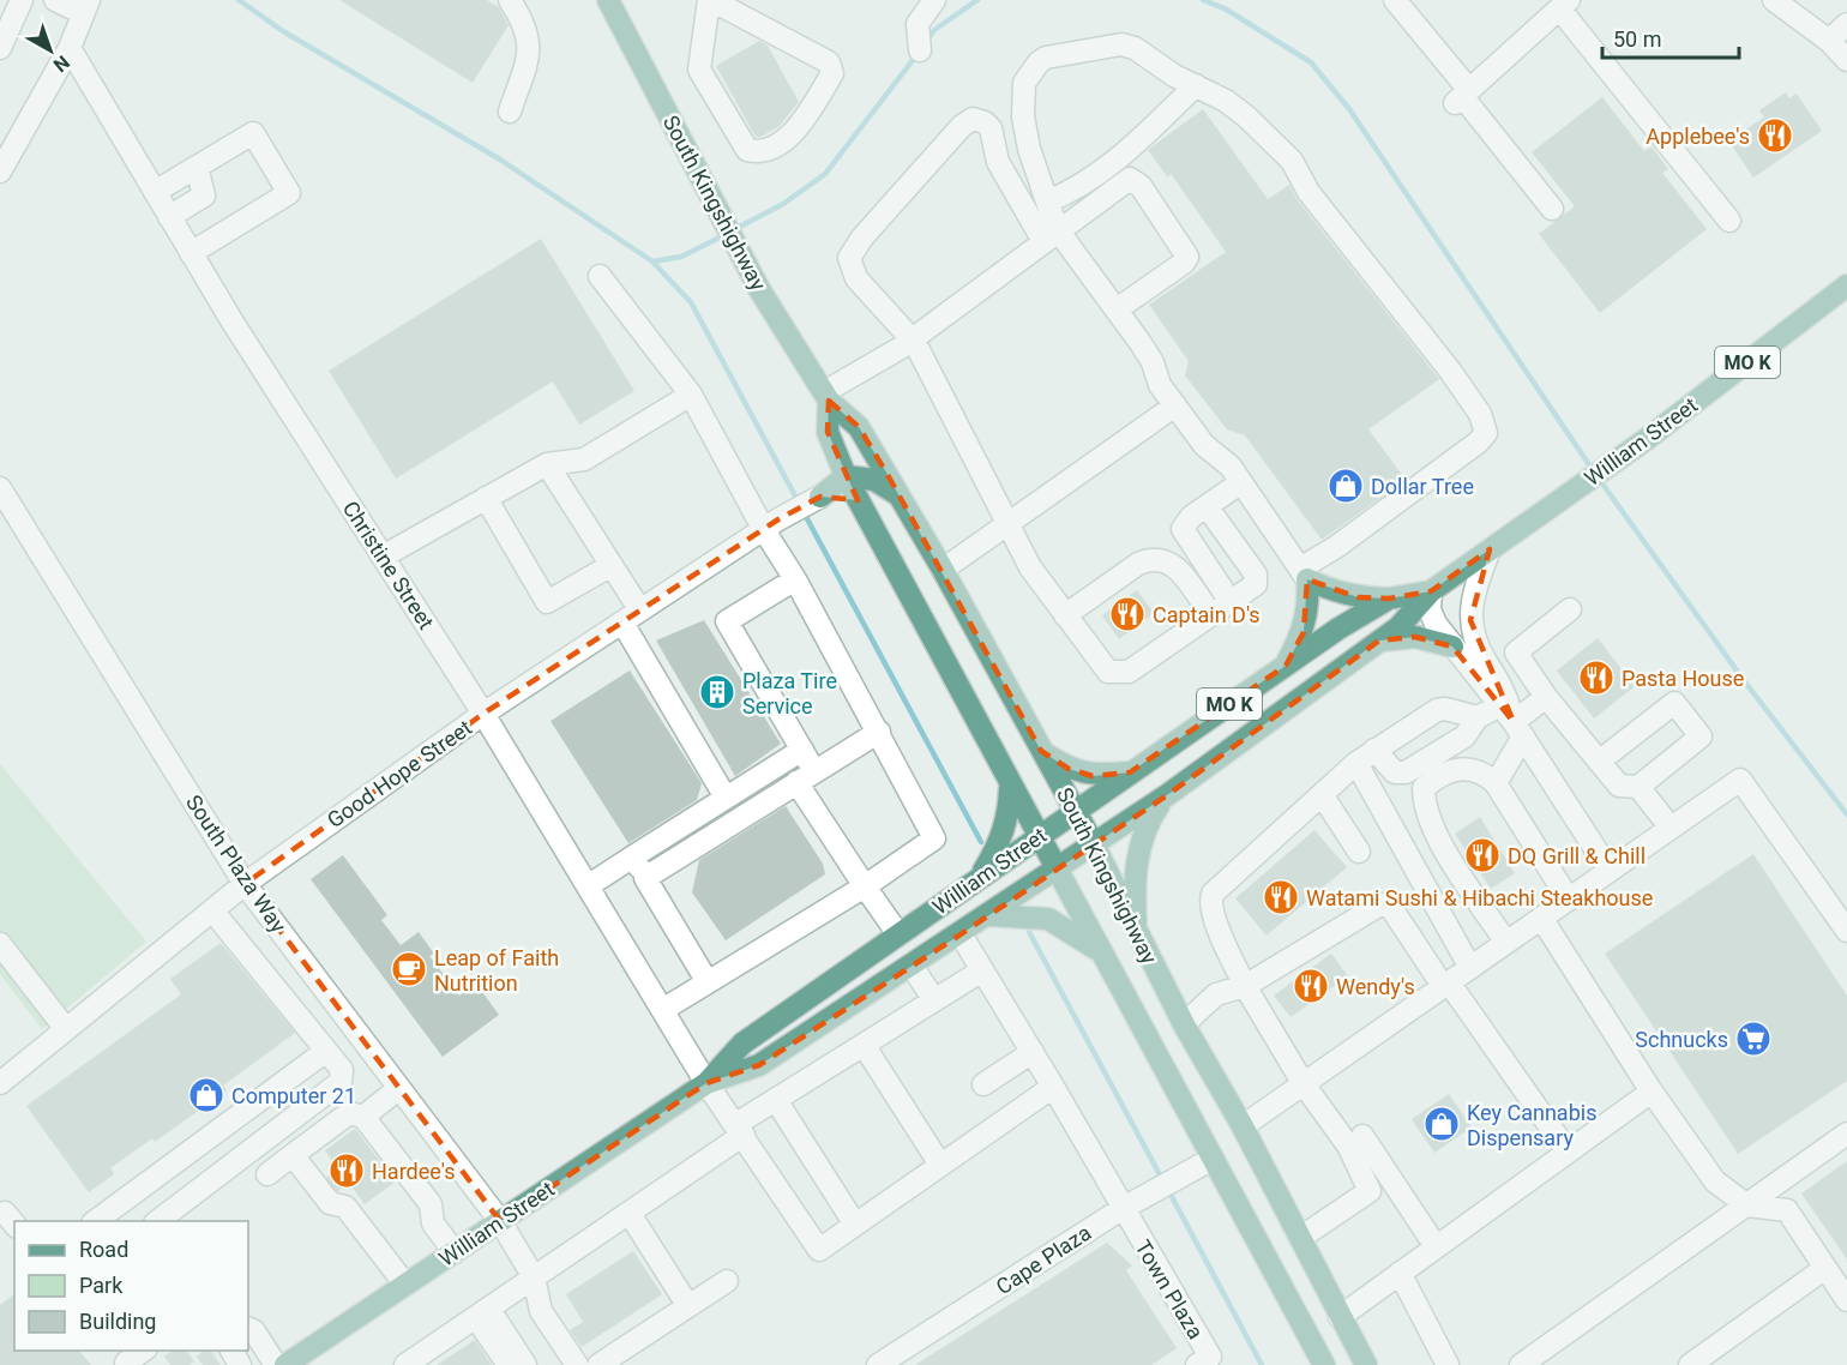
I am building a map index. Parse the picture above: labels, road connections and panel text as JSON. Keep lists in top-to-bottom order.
{
  "streets": {
    "main road": ["South Kingshighway", "MO K", "William Street"],
    "street": [
      "Christine Street",
      "Good Hope Street",
      "South Plaza Way",
      "Cape Plaza",
      "Town Plaza"
    ]
  },
  "crossings": [
    ["South Kingshighway", "William Street"],
    ["South Kingshighway", "Cape Plaza"],
    ["William Street", "Christine Street"],
    ["William Street", "South Plaza Way"],
    ["Christine Street", "Good Hope Street"],
    ["Good Hope Street", "South Plaza Way"],
    ["Cape Plaza", "Town Plaza"]
  ],
  "places": {
    "restaurant": [
      "Applebee's",
      "Captain D's",
      "Pasta House",
      "DQ Grill & Chill",
      "Watami Sushi & Hibachi Steakhouse",
      "Wendy's",
      "Hardee's"
    ],
    "shop": ["Dollar Tree", "Computer 21", "Key Cannabis Dispensary"],
    "building": ["Plaza Tire Service"],
    "cafe": ["Leap of Faith Nutrition"],
    "supermarket": ["Schnucks"]
  },
  "legend": ["Road", "Park", "Building"],
  "scale_bar": "50 m",
  "north": "bottom right"
}
